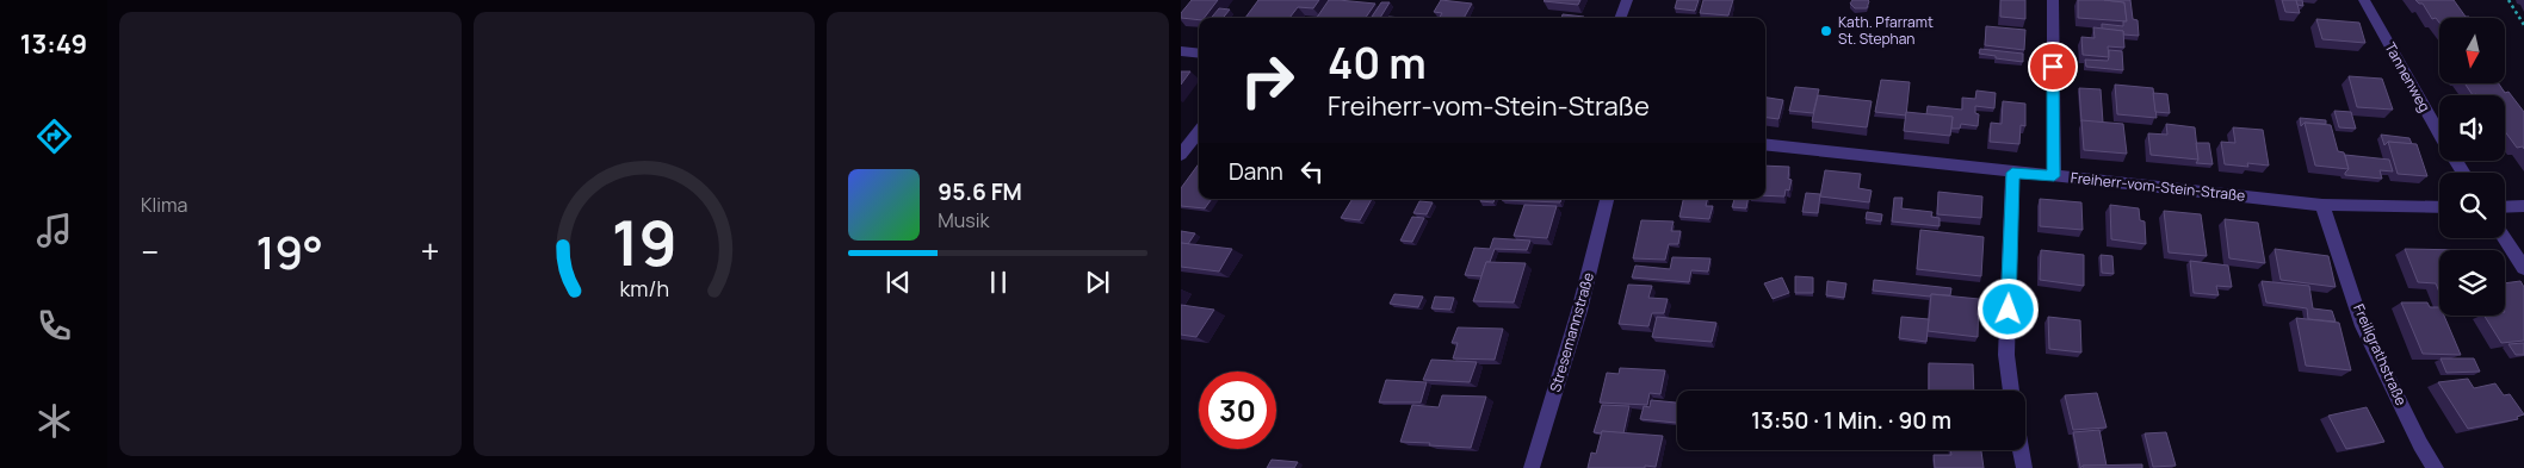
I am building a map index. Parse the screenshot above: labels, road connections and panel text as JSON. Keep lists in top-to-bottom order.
{
  "streets": {
    "street": [
      "Tannenweg",
      "Freiherr-vom-Stein-Straße",
      "Stresemannstraße",
      "Freiligrathstraße"
    ]
  },
  "crossings": [
    ["Freiherr-vom-Stein-Straße", "Freiligrathstraße"]
  ],
  "places": ["Kath. Pfarramt St. Stephan"],
  "north": "bottom",
  "page": {
    "tabs": "13:49",
    "tile": "Klima",
    "turn": ["40 m", "Freiherr-vom-Stein-Straße"],
    "then": "Dann",
    "song": ["95.6 FM", "Musik"],
    "heat": ["−", "19°", "+"],
    "limit": "30",
    "trip": "13:50 · 1 Min. · 90 m",
    "gauge": ["19", "km/h"]
  }
}
